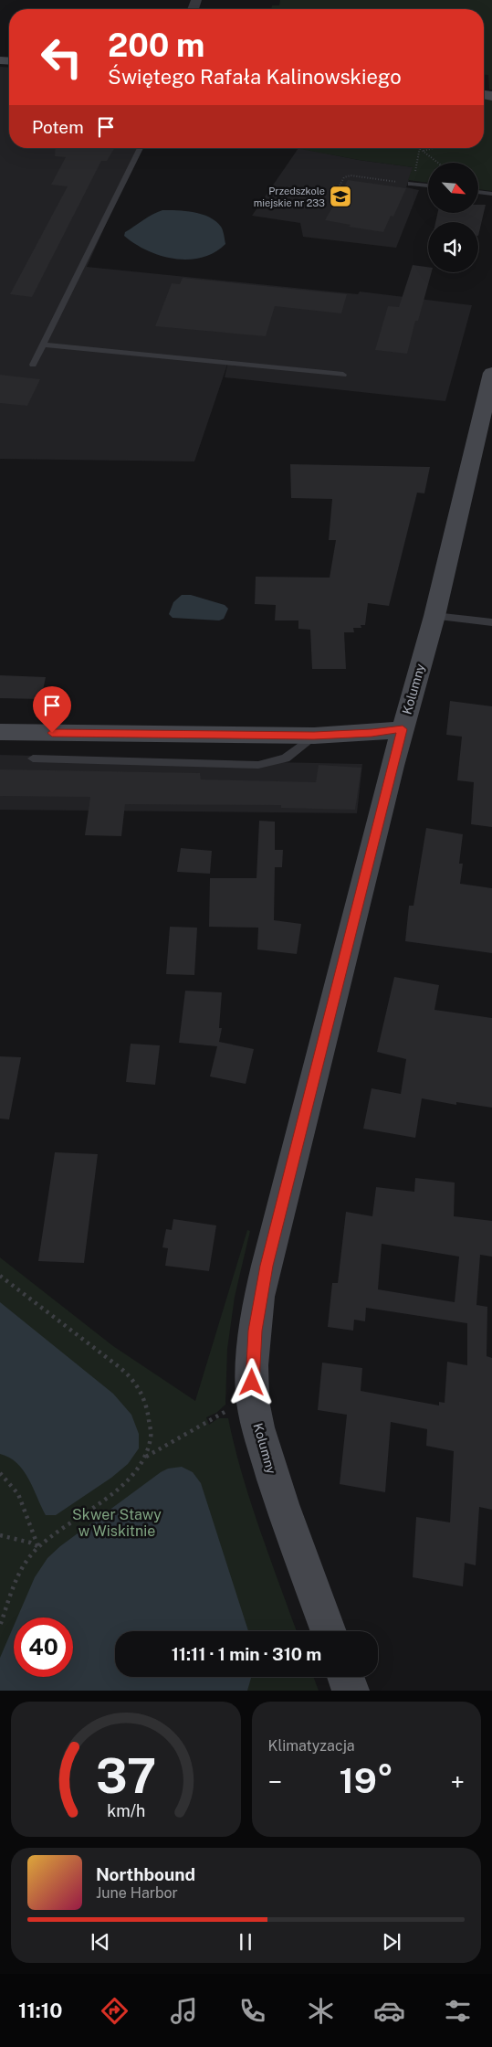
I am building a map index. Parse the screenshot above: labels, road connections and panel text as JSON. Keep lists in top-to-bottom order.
{
  "streets": {
    "street": ["Kolumny"]
  },
  "parks": ["Skwer Stawy w Wiskitnie"],
  "places": {
    "school or university": ["Przedszkole miejskie nr 233"]
  },
  "north": "bottom right",
  "page": {
    "turn": ["200 m", "Świętego Rafała Kalinowskiego"],
    "then": "Potem",
    "limit": "40",
    "trip": "11:11 · 1 min · 310 m",
    "tile": "Klimatyzacja",
    "heat": ["−", "19°", "+"],
    "song": ["Northbound", "June Harbor"],
    "tabs": "11:10",
    "gauge": ["37", "km/h"]
  }
}
